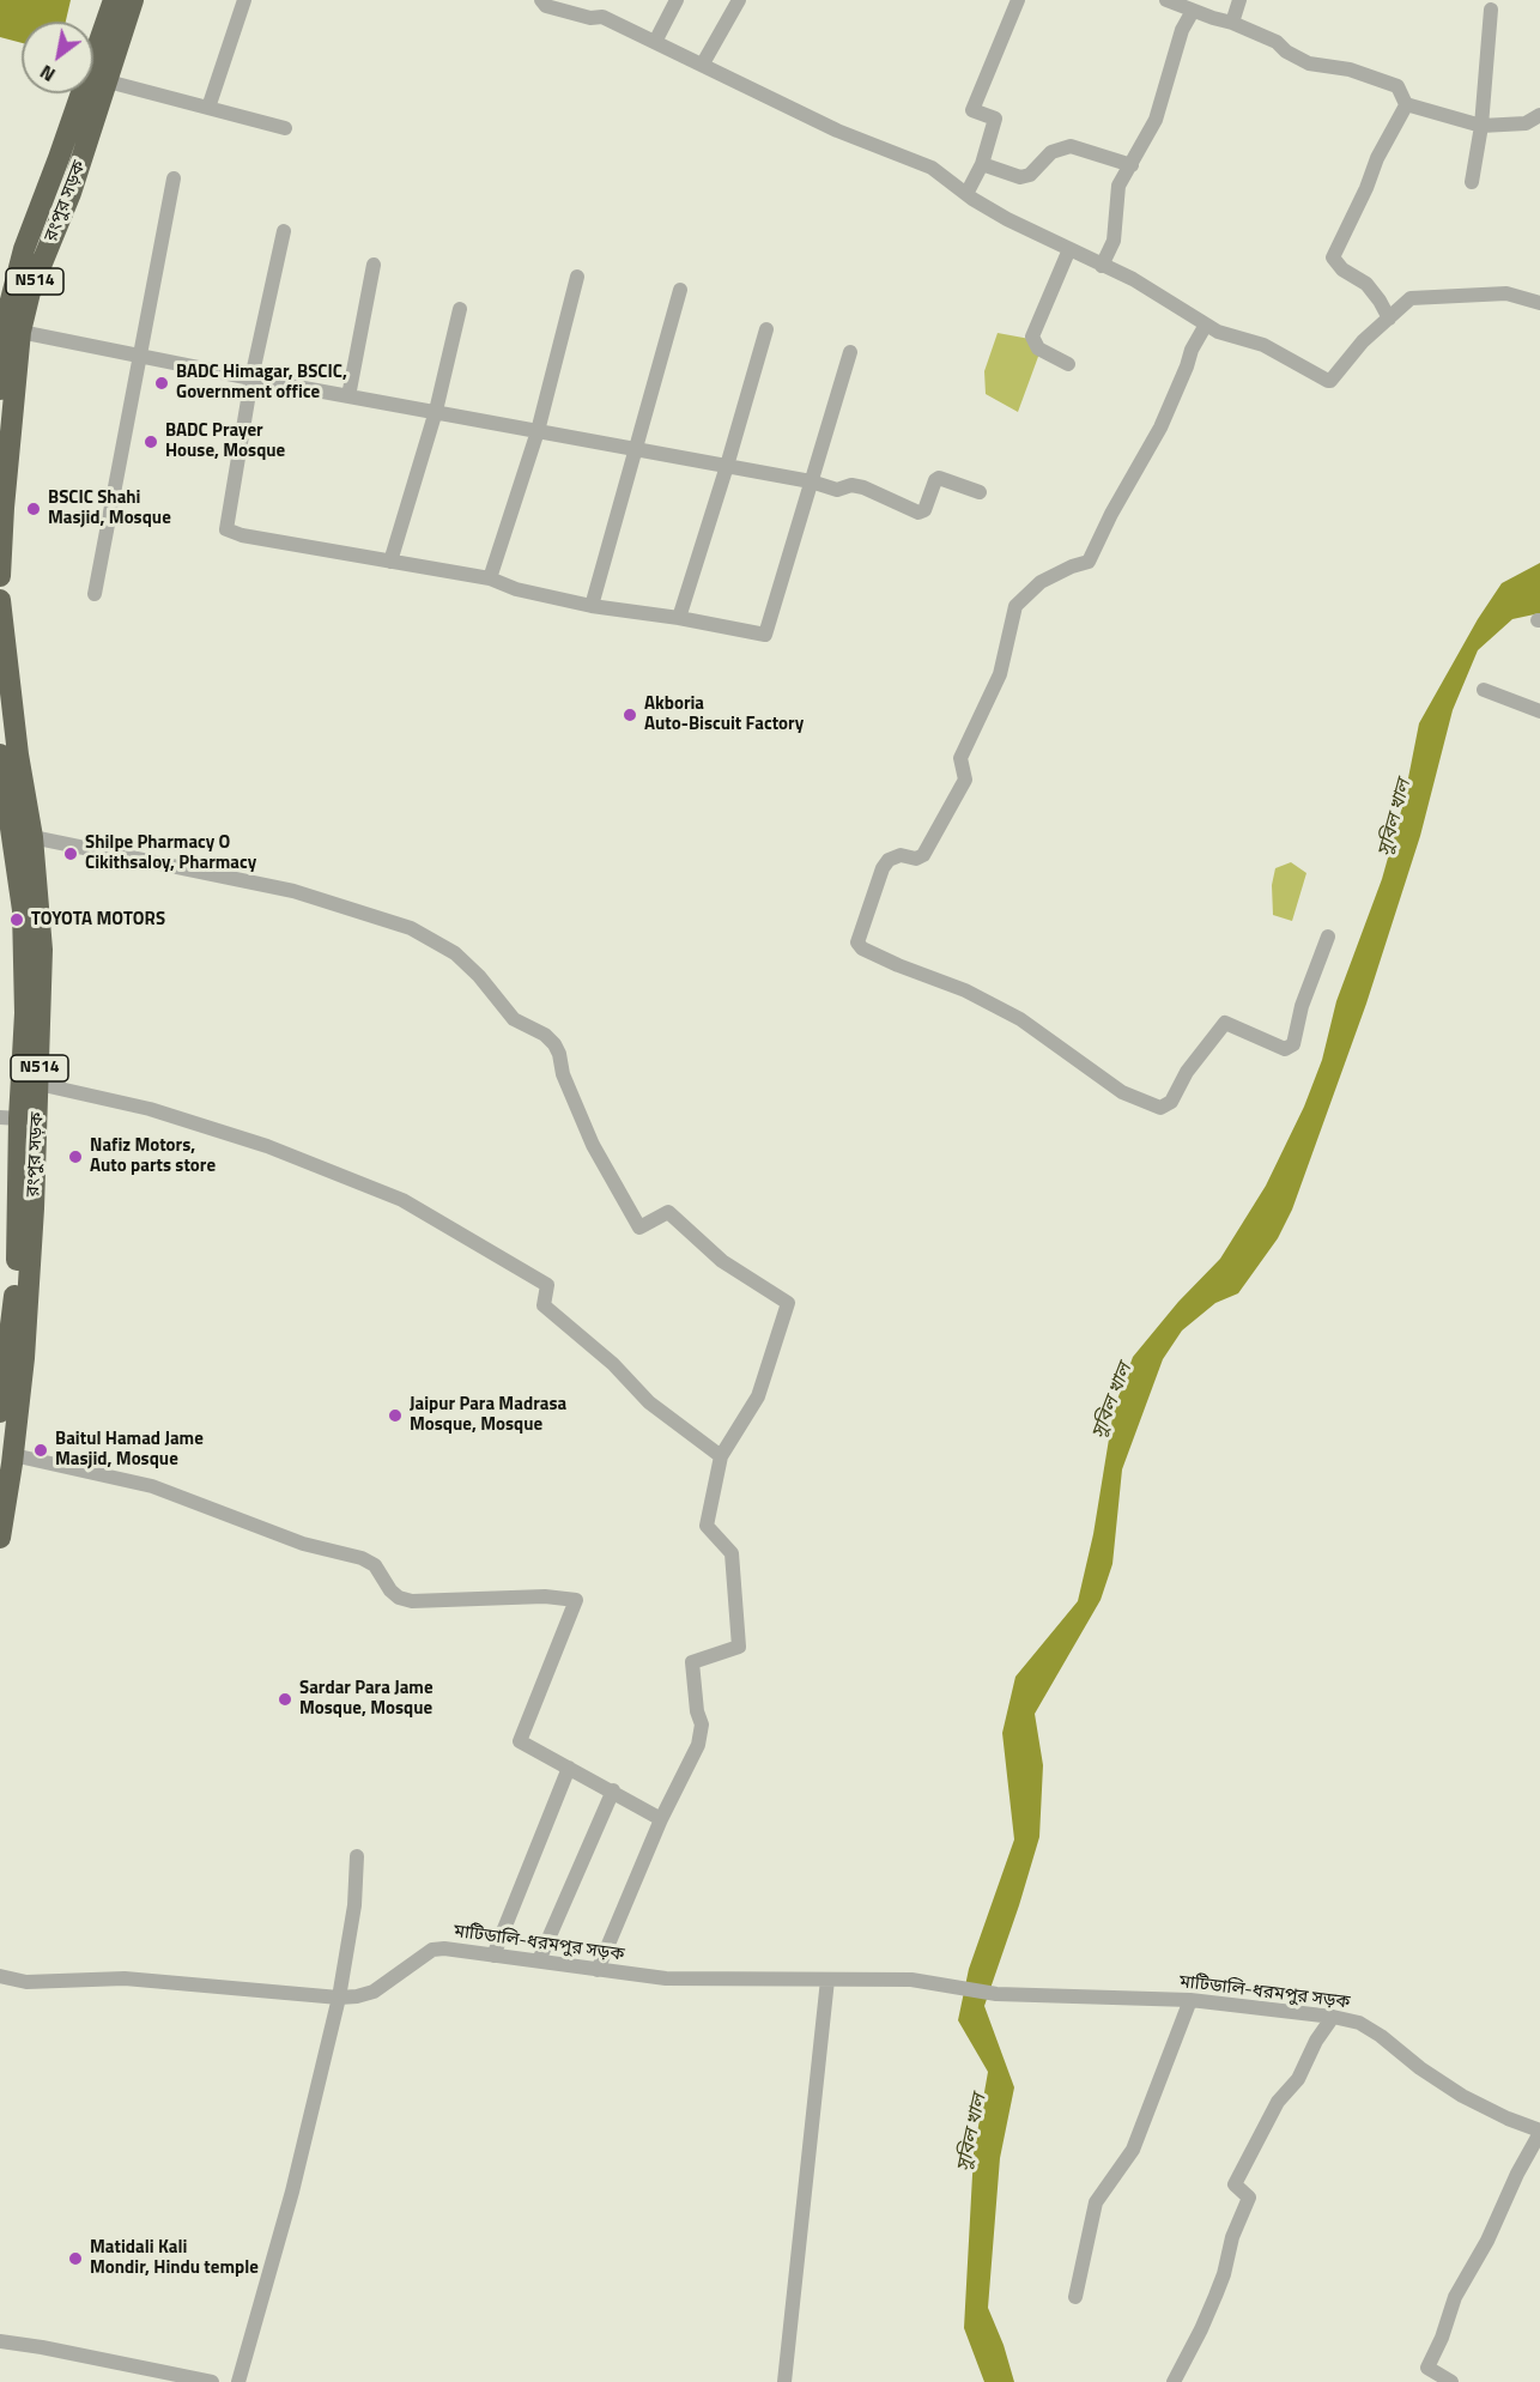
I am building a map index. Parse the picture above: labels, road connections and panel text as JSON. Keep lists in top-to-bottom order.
{
  "streets": {
    "highway": ["রংপুর সড়ক", "N514"],
    "street": ["মাটিডালি-ধরমপুর সড়ক"]
  },
  "water": ["সুবিল খাল"],
  "places": [
    "BADC Himagar, BSCIC, Government office",
    "BADC Prayer House, Mosque",
    "BSCIC Shahi Masjid, Mosque",
    "Akboria Auto-Biscuit Factory",
    "Shilpe Pharmacy O Cikithsaloy, Pharmacy",
    "TOYOTA MOTORS",
    "Nafiz Motors, Auto parts store",
    "Jaipur Para Madrasa Mosque, Mosque",
    "Baitul Hamad Jame Masjid, Mosque",
    "Sardar Para Jame Mosque, Mosque",
    "Matidali Kali Mondir, Hindu temple"
  ],
  "north": "bottom left"
}
